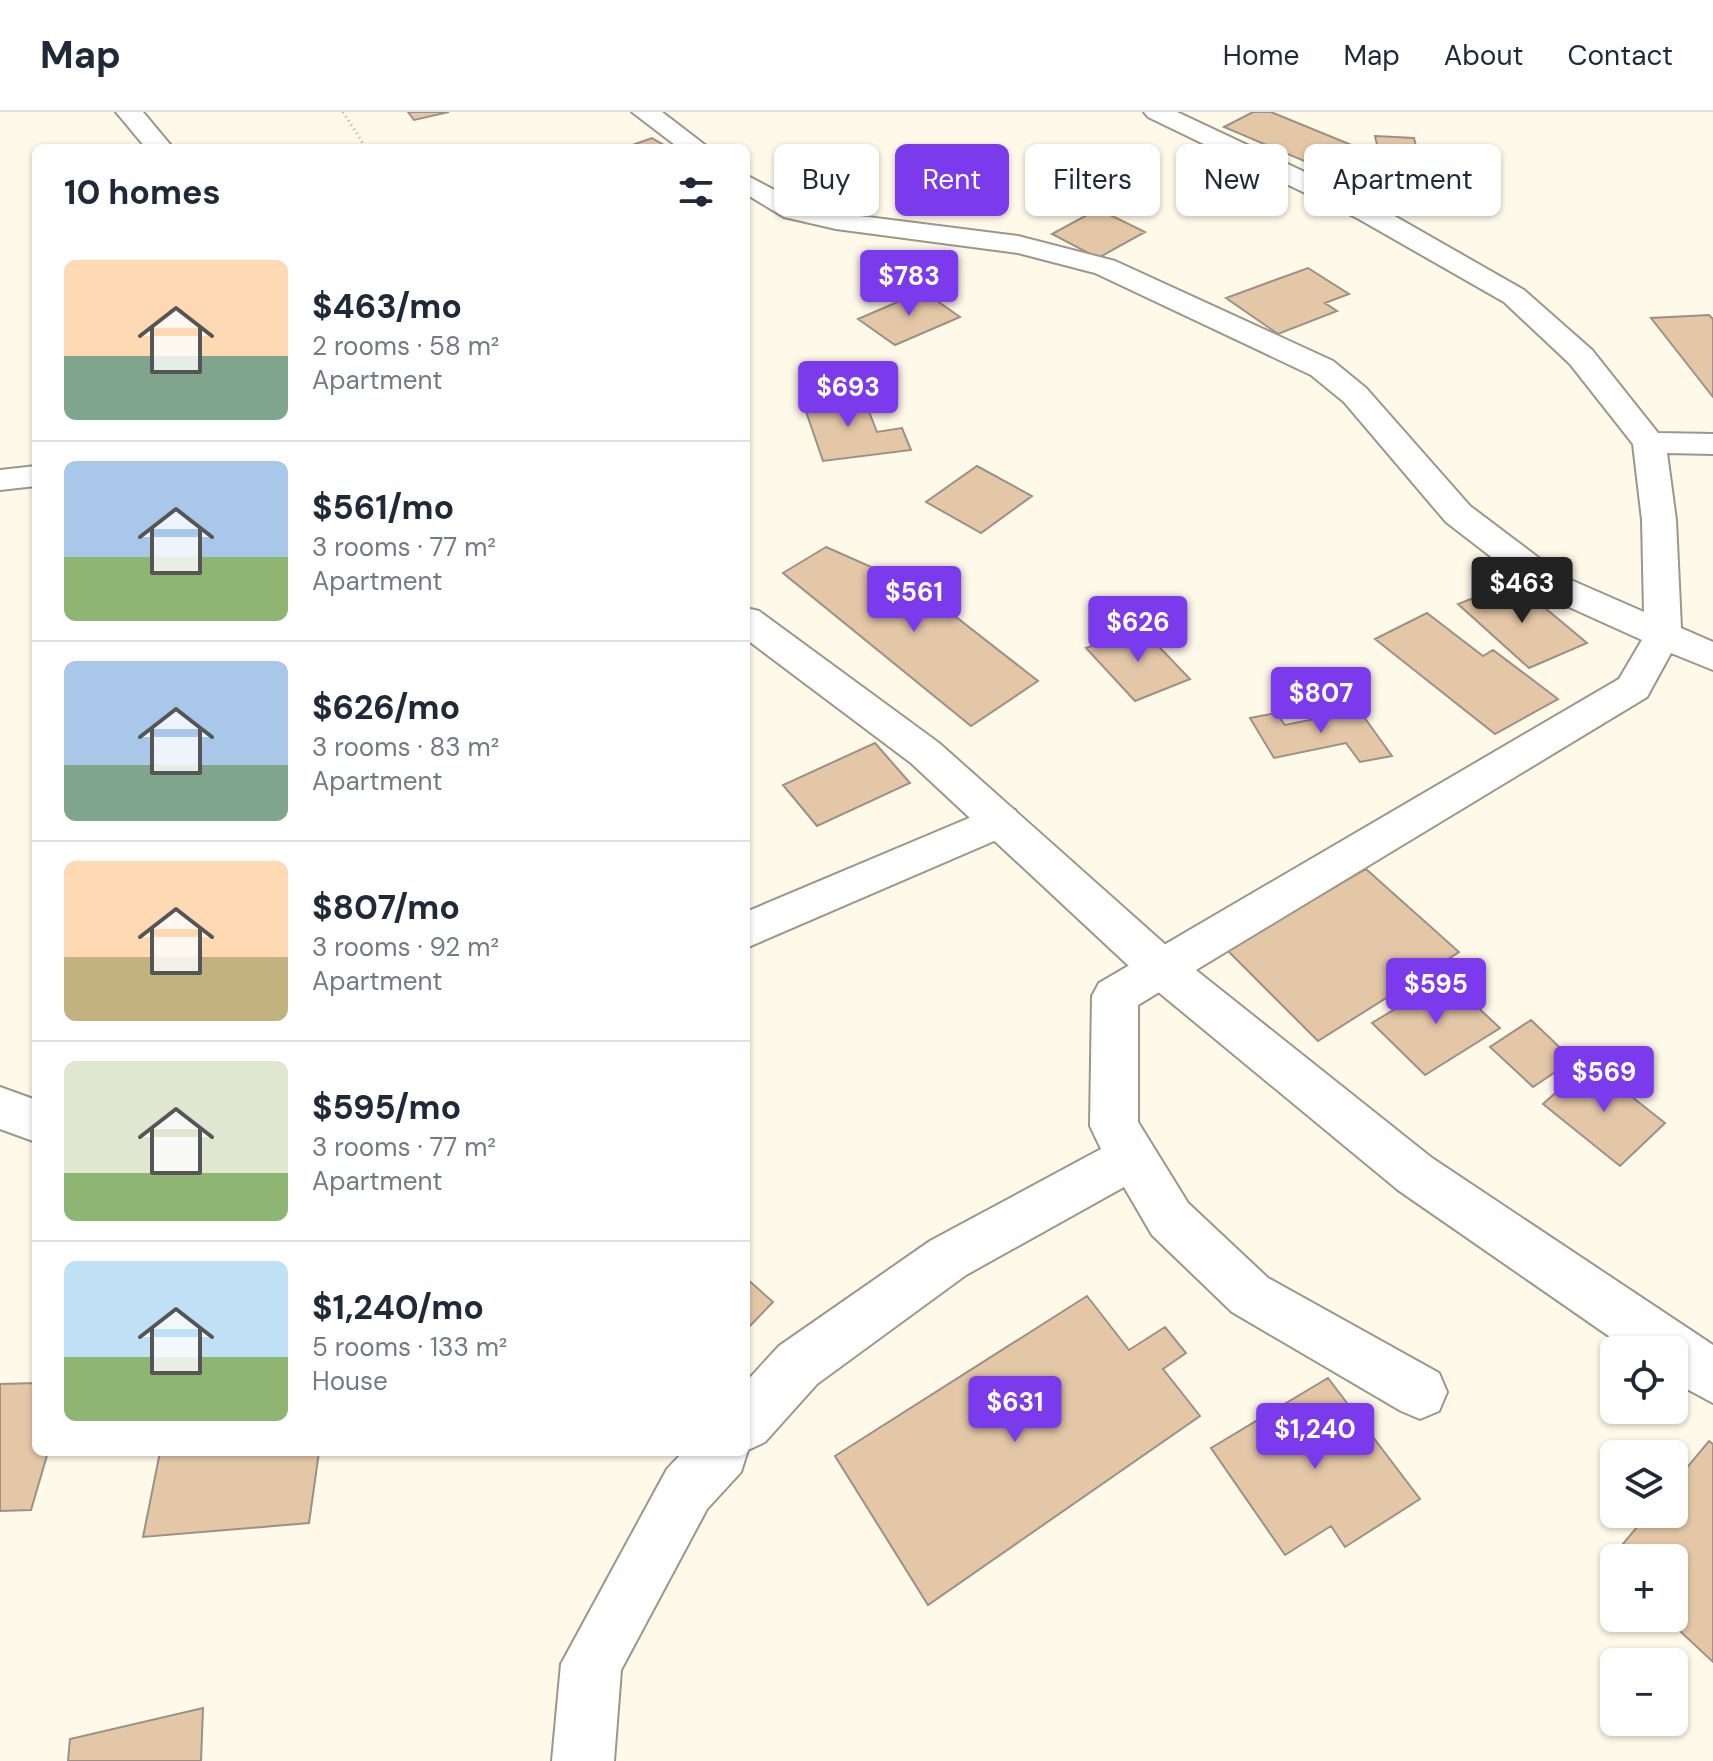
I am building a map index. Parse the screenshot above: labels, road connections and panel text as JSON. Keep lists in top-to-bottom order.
{
  "page": {
    "header": "Map",
    "nav": [
      "Home",
      "Map",
      "About",
      "Contact"
    ],
    "chip": [
      "Buy",
      "Rent",
      "Filters",
      "New",
      "Apartment"
    ],
    "heading": "10 homes",
    "list": [
      {
        "name": "$463/mo",
        "note": "2 rooms · 58 m² · Apartment"
      },
      {
        "name": "$561/mo",
        "note": "3 rooms · 77 m² · Apartment"
      },
      {
        "name": "$626/mo",
        "note": "3 rooms · 83 m² · Apartment"
      },
      {
        "name": "$807/mo",
        "note": "3 rooms · 92 m² · Apartment"
      },
      {
        "name": "$595/mo",
        "note": "3 rooms · 77 m² · Apartment"
      },
      {
        "name": "$1,240/mo",
        "note": "5 rooms · 133 m² · House"
      }
    ],
    "price": [
      "$783",
      "$693",
      "$463",
      "$561",
      "$626",
      "$807",
      "$595",
      "$569",
      "$631",
      "$1,240"
    ],
    "map_buttons": ["+", "−"]
  }
}
